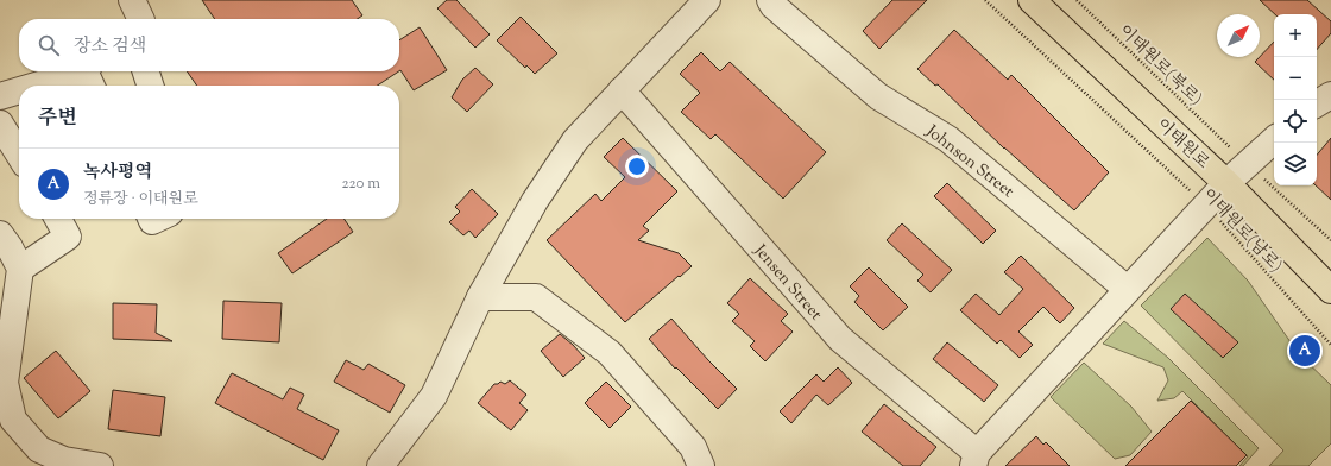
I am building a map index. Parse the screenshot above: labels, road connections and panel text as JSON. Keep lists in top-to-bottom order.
{
  "streets": {
    "main road": ["이태원로"],
    "lane": ["Johnson Street", "Jensen Street"],
    "path": ["이태원로(북로)", "이태원로(남로)"]
  },
  "north": "top right",
  "page": {
    "map_buttons": ["+", "−"],
    "search": "장소 검색",
    "heading": "주변",
    "list": [
      {
        "mark": "A",
        "name": "녹사평역",
        "note": "정류장 · 이태원로",
        "value": "220 m"
      }
    ],
    "pins": "A"
  }
}
